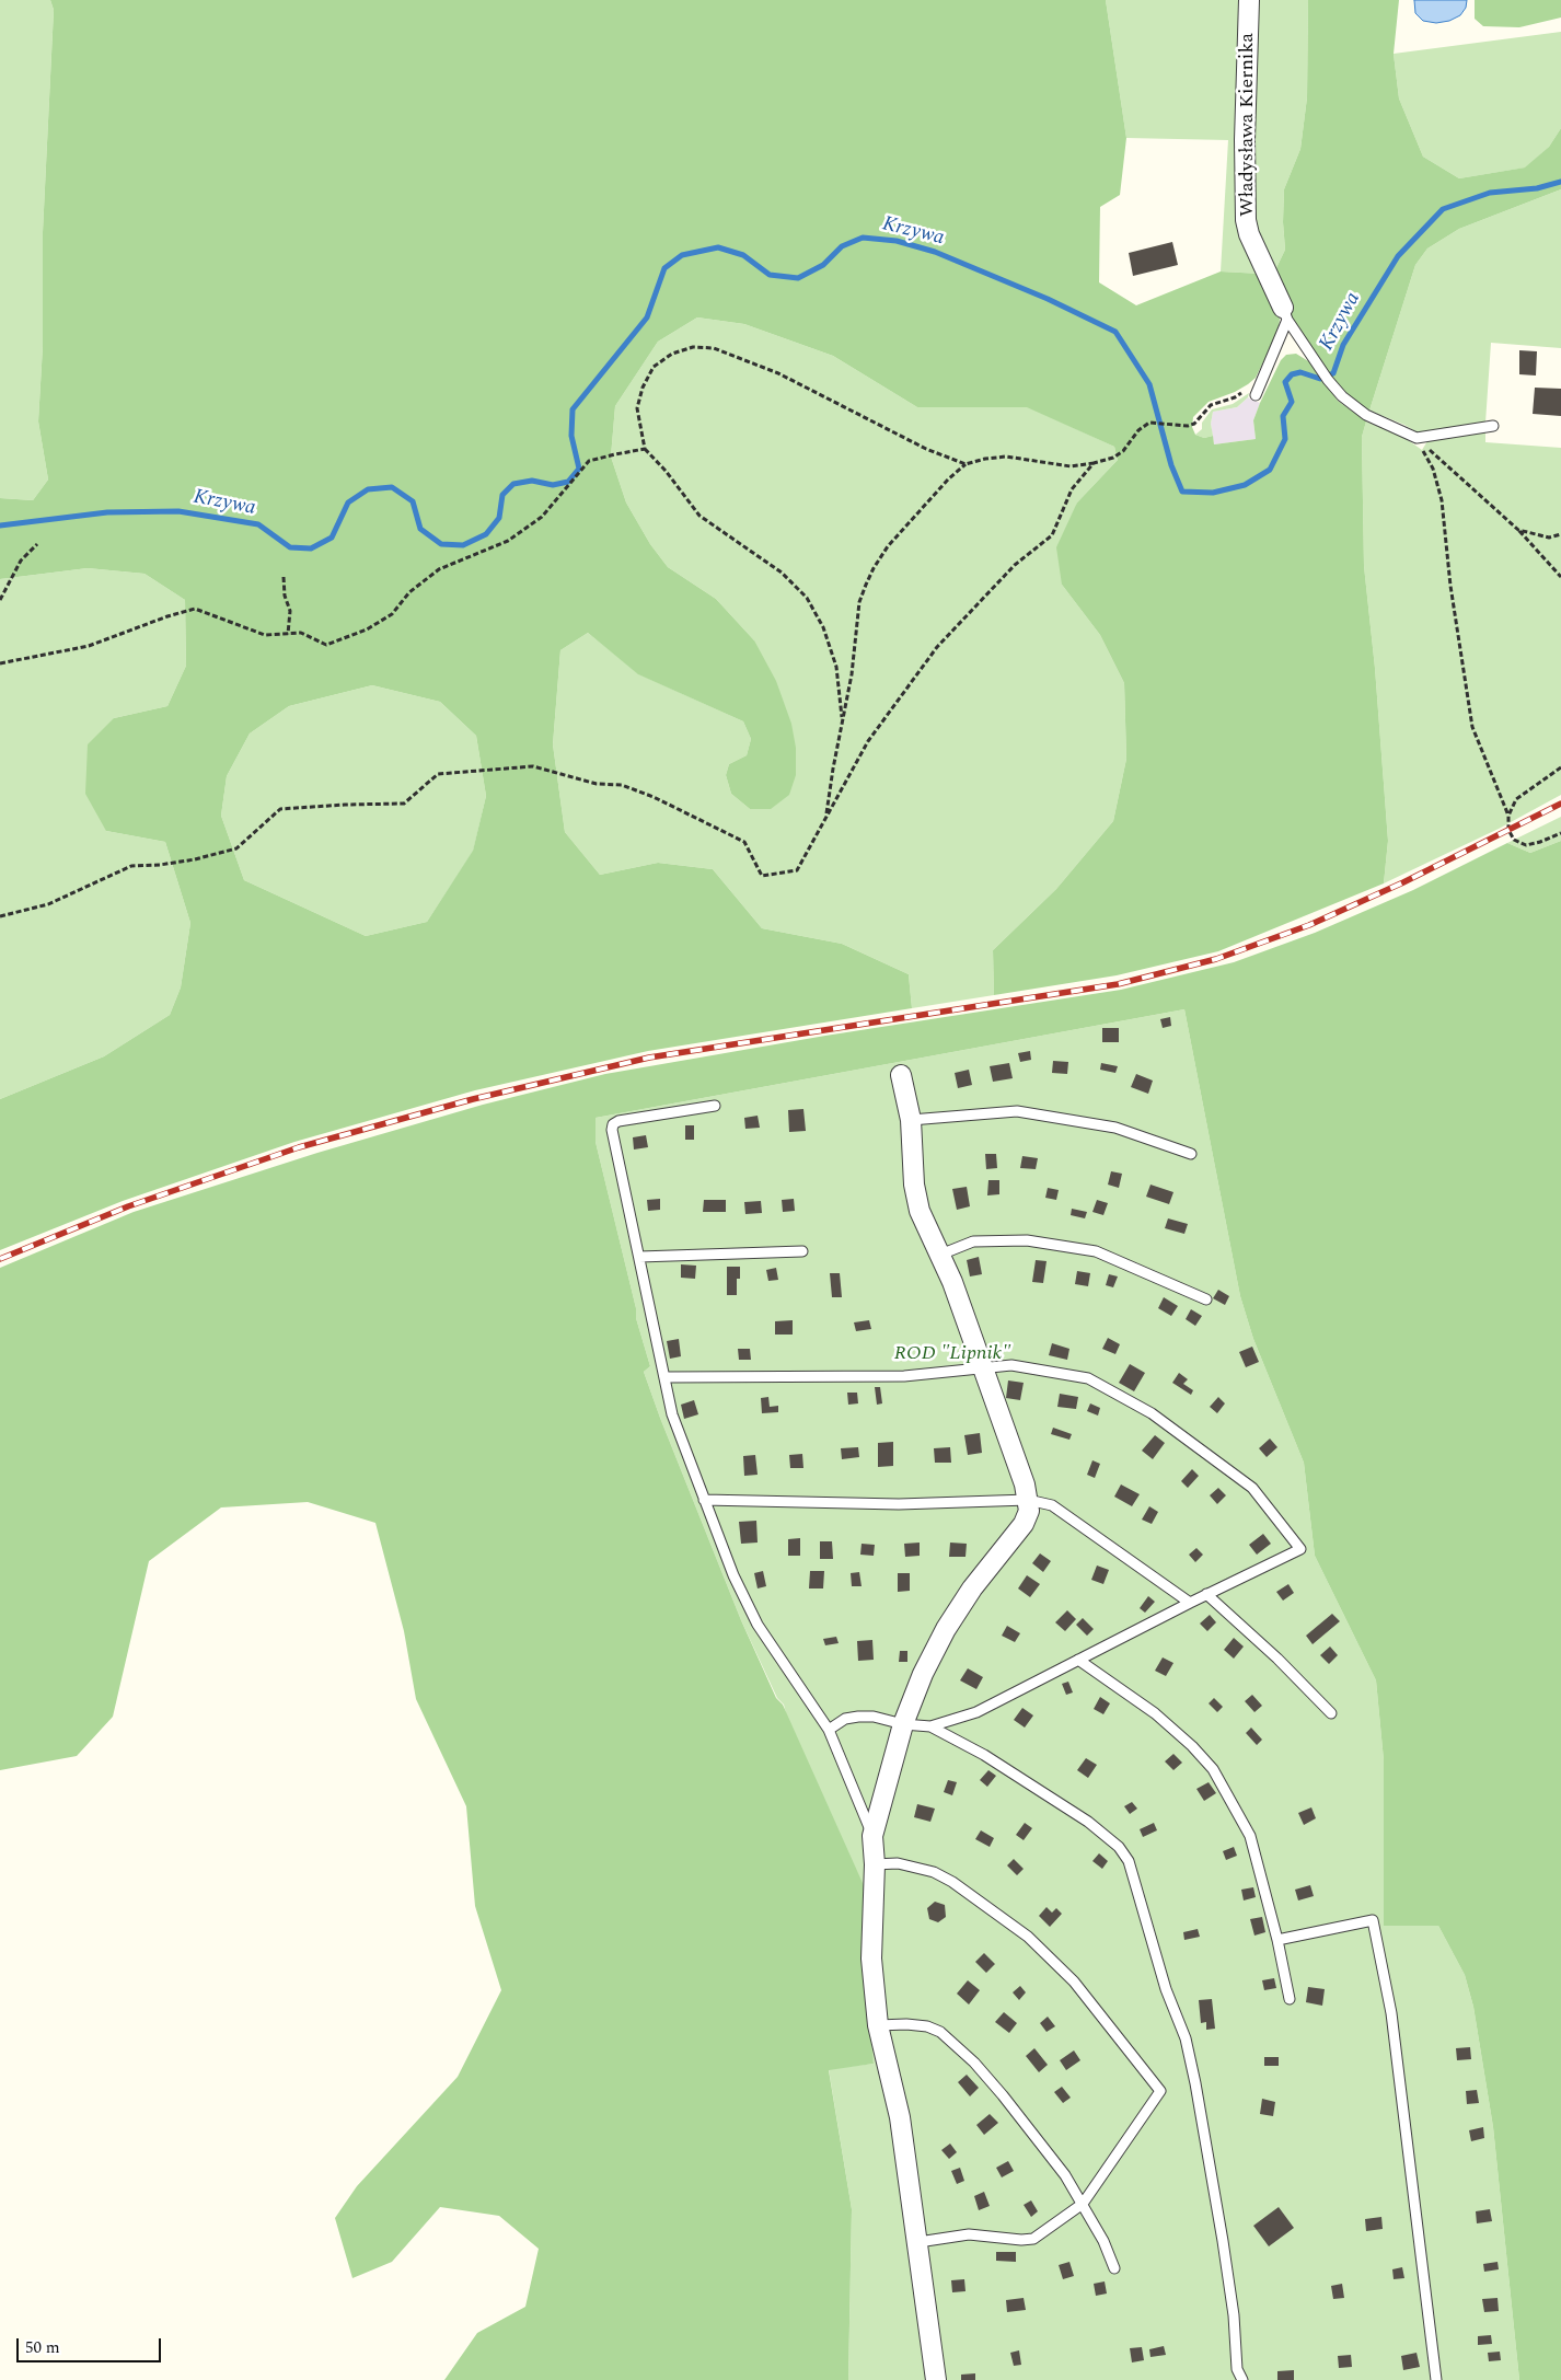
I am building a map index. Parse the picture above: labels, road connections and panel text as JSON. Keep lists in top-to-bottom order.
{
  "streets": {
    "street": ["Władysława Kiernika"]
  },
  "water": ["Krzywa"],
  "parks": ["ROD \"Lipnik\""],
  "scale_bar": "50 m"
}
